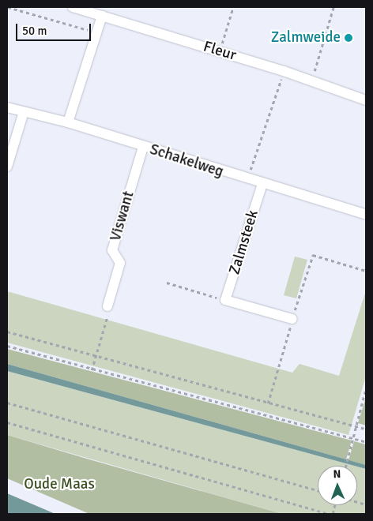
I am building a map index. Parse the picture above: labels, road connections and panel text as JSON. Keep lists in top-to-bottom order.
{
  "streets": {
    "street": [
      "Fleur",
      "Schakelweg",
      "Viswant",
      "Zalmsteek"
    ]
  },
  "crossings": [
    ["Schakelweg", "Viswant"],
    ["Schakelweg", "Zalmsteek"]
  ],
  "parks": ["Oude Maas"],
  "places": ["Zalmweide"],
  "scale_bar": "50 m",
  "north": "top"
}
